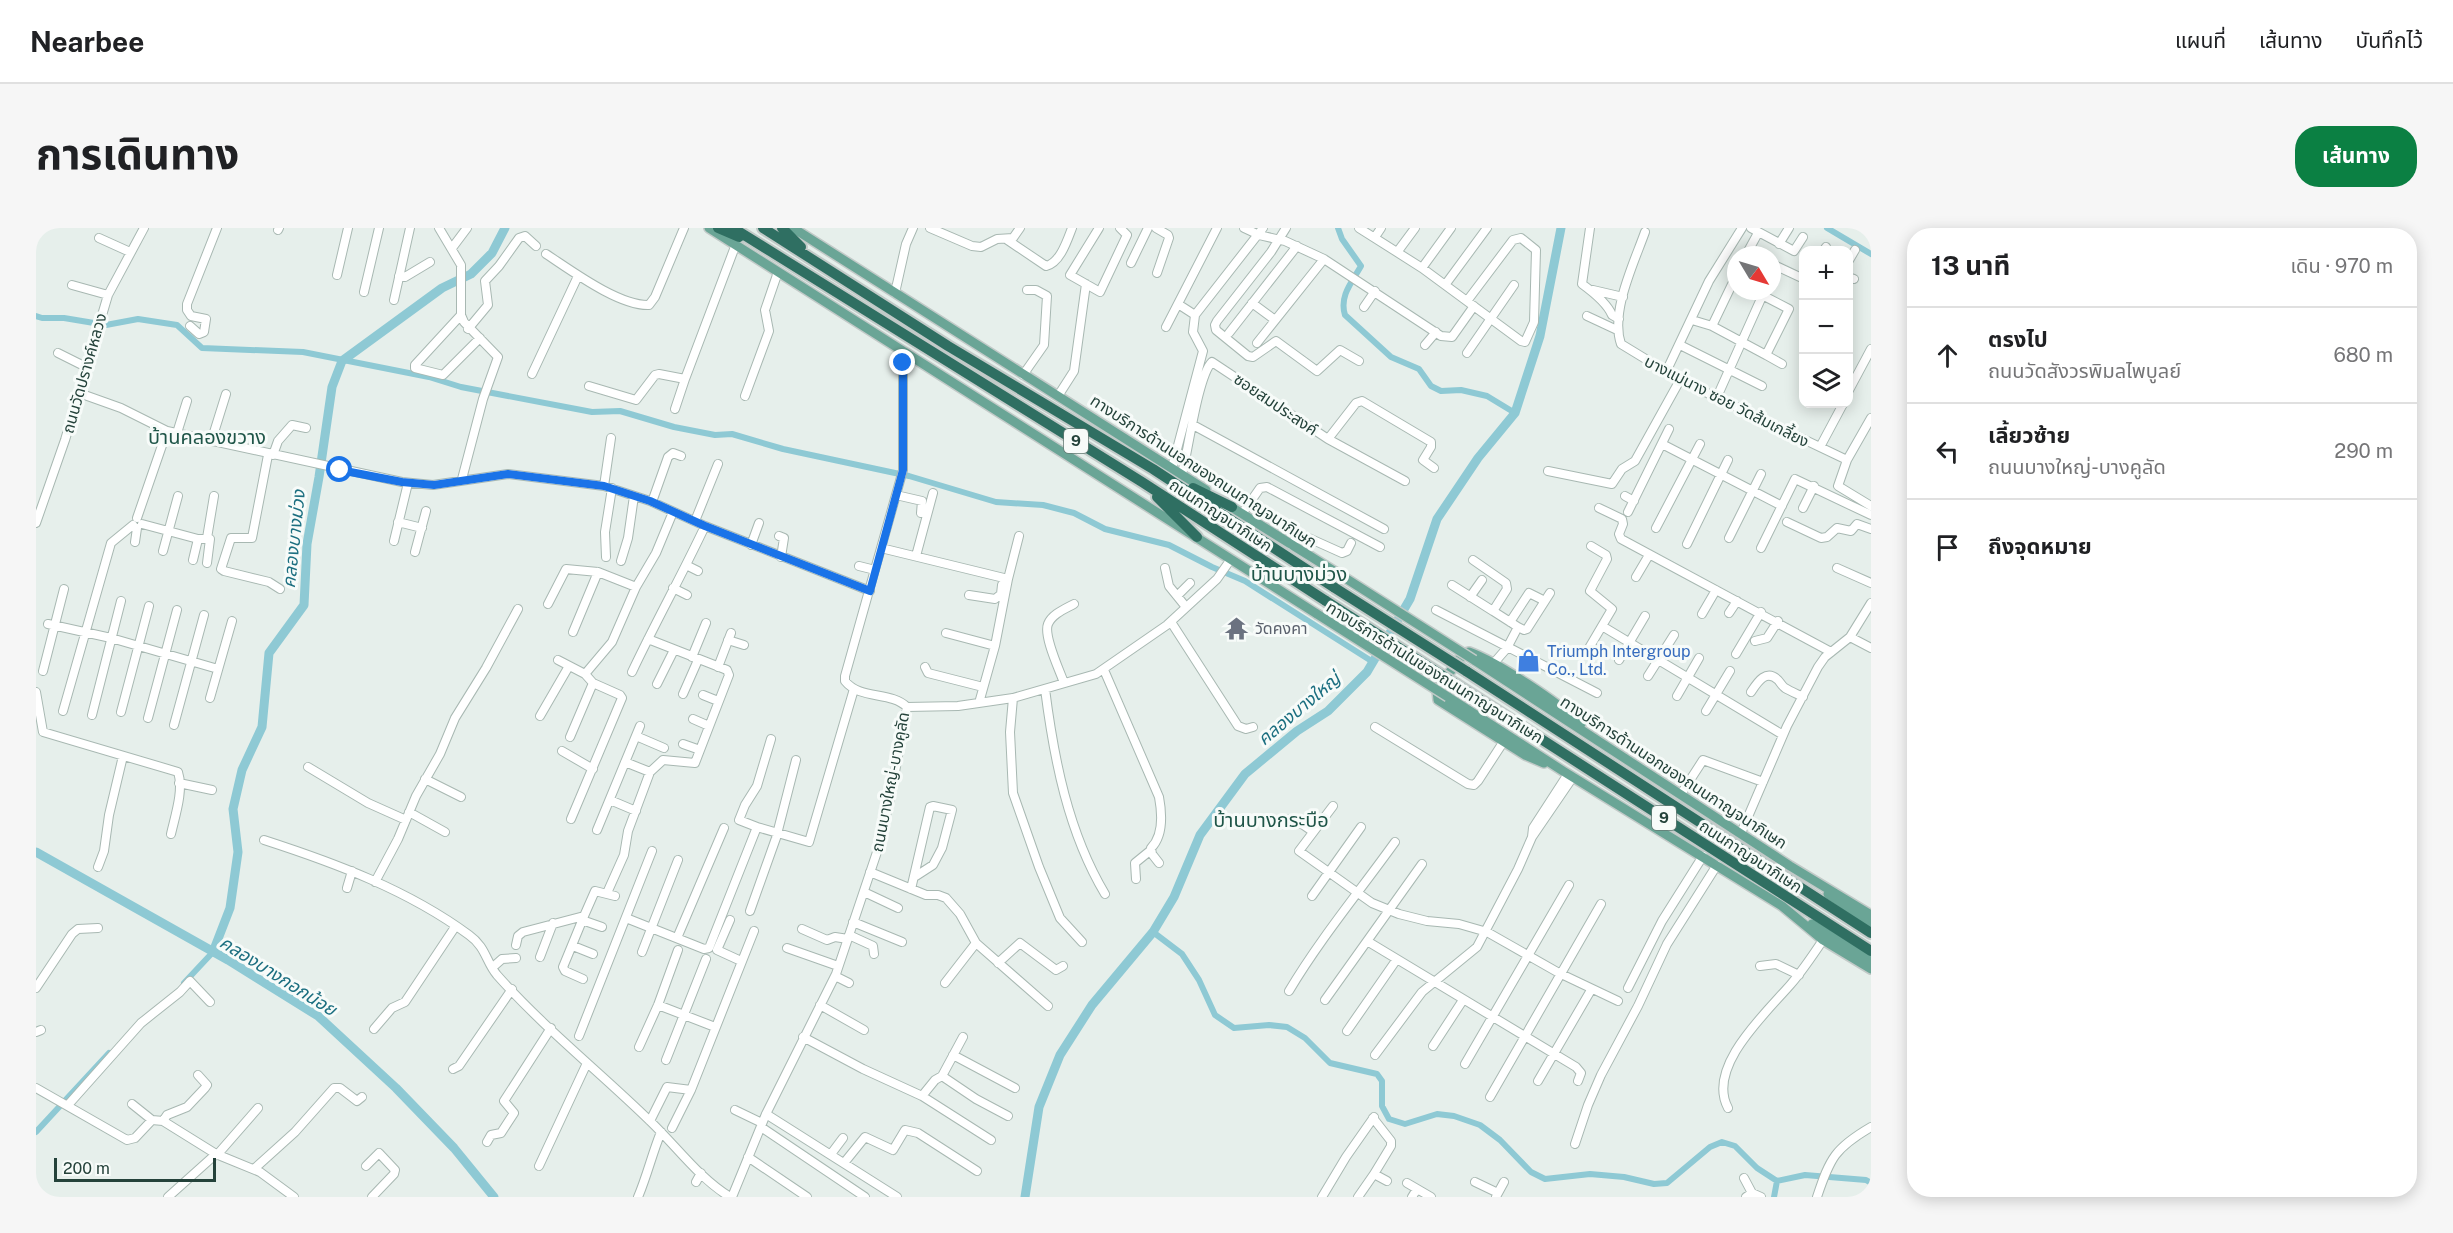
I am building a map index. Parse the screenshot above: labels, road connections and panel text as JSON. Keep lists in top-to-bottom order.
{
  "streets": {
    "highway": ["9", "ถนนกาญจนาภิเษก"],
    "main road": ["ทางบริการด้านนอกของถนนกาญจนาภิเษก", "ทางบริการด้านในของถนนกาญจนาภิเษก"],
    "street": [
      "ถนนวัดปรางค์หลวง",
      "บางแม่นาง ซอย วัดส้มเกลี้ยง",
      "ซอยสมประสงค์",
      "ถนนบางใหญ่-บางคูลัด"
    ]
  },
  "crossings": [
    ["ซอยสมประสงค์", "ทางบริการด้านนอกของถนนกาญจนาภิเษก"]
  ],
  "districts": ["บ้านคลองขวาง", "บ้านบางม่วง", "บ้านบางกระบือ"],
  "water": ["คลองบางม่วง", "คลองบางใหญ่", "คลองบางกอกน้อย"],
  "places": {
    "temple": ["วัดคงคา"],
    "shop": ["Triumph Intergroup Co., Ltd."]
  },
  "scale_bar": "200 m",
  "north": "bottom right",
  "page": {
    "header": "Nearbee",
    "nav": ["แผนที่", "เส้นทาง", "บันทึกไว้"],
    "title": "การเดินทาง",
    "buttons": "เส้นทาง",
    "heading": ["13 นาที", "เดิน · 970 m"],
    "map_buttons": ["+", "−"],
    "list": [
      ["ตรงไป", "ถนนวัดสังวรพิมลไพบูลย์", "680 m"],
      ["เลี้ยวซ้าย", "ถนนบางใหญ่-บางคูลัด", "290 m"],
      "ถึงจุดหมาย"
    ],
    "scale": "200 m"
  }
}
